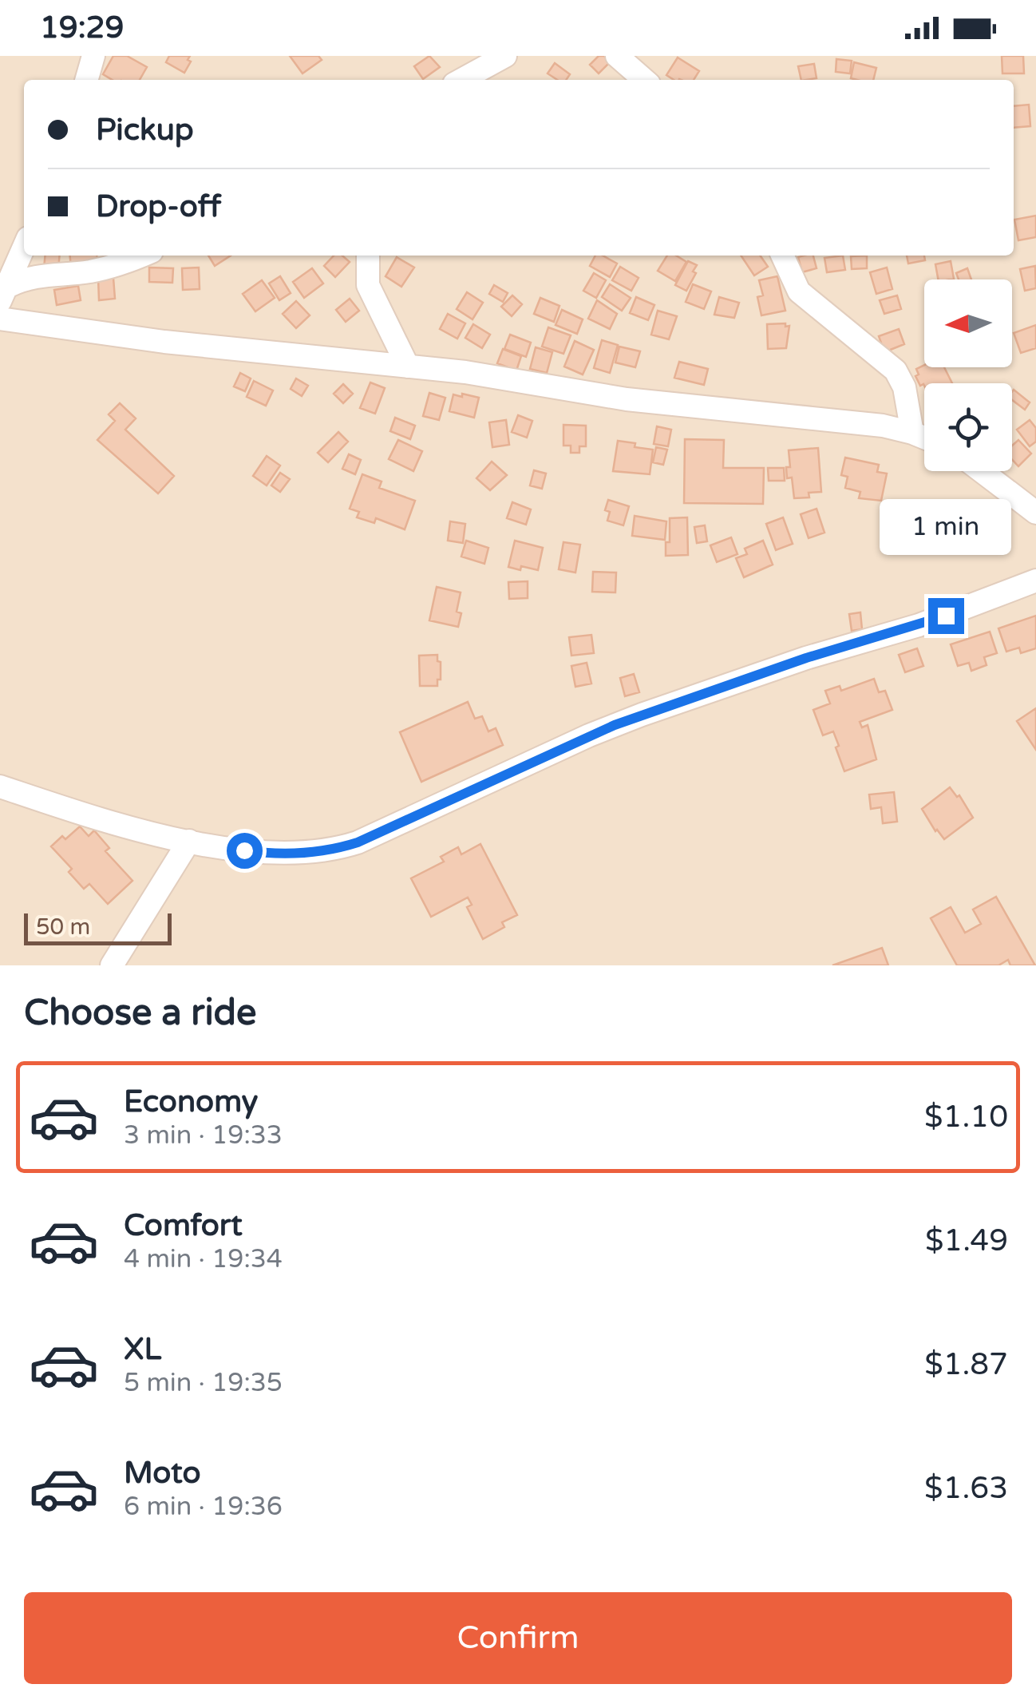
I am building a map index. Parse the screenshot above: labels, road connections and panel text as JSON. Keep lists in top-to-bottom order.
{
  "scale_bar": "50 m",
  "north": "left",
  "page": {
    "status": "19:29",
    "banner": ["Pickup", "Drop-off"],
    "bubble": "1 min",
    "scale": "50 m",
    "heading": "Choose a ride",
    "list": [
      {
        "name": "Economy",
        "note": "3 min · 19:33",
        "value": "$1.10"
      },
      {
        "name": "Comfort",
        "note": "4 min · 19:34",
        "value": "$1.49"
      },
      {
        "name": "XL",
        "note": "5 min · 19:35",
        "value": "$1.87"
      },
      {
        "name": "Moto",
        "note": "6 min · 19:36",
        "value": "$1.63"
      }
    ],
    "buttons": "Confirm"
  }
}
